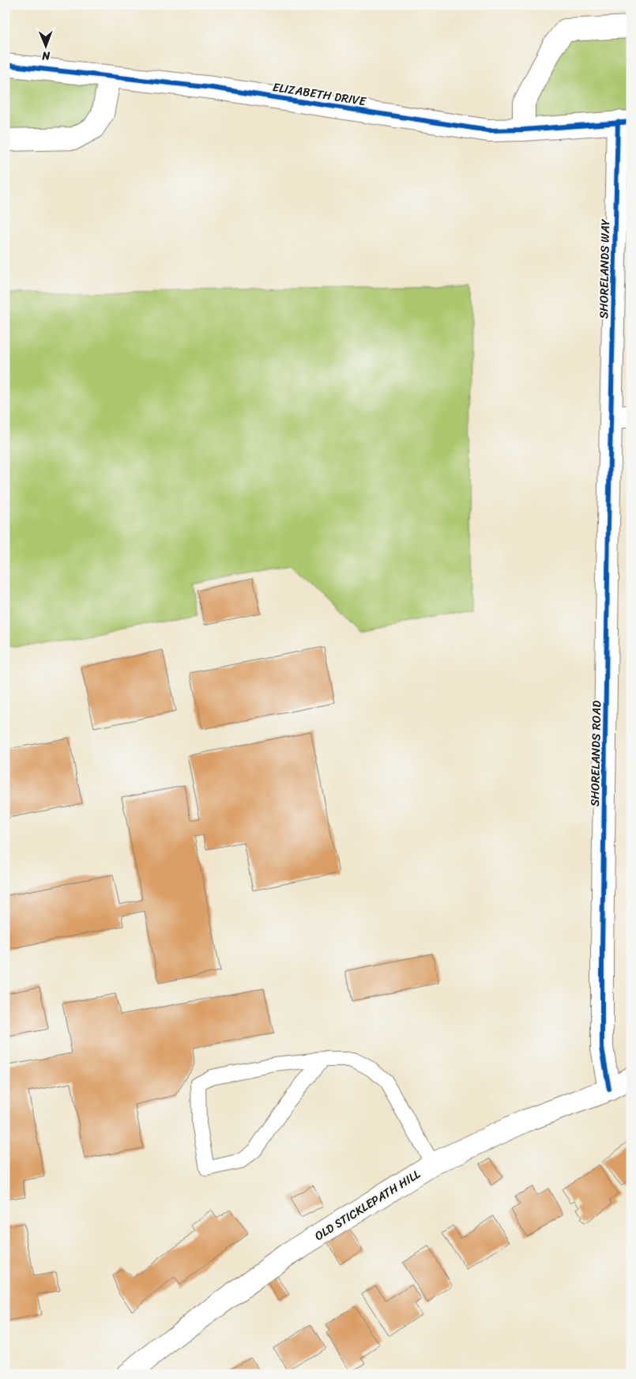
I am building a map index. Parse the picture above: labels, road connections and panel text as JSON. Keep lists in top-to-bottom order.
{
  "streets": {
    "street": [
      "ELIZABETH DRIVE",
      "SHORELANDS WAY",
      "SHORELANDS ROAD",
      "OLD STICKLEPATH HILL"
    ]
  },
  "crossings": [
    ["ELIZABETH DRIVE", "SHORELANDS WAY"],
    ["SHORELANDS WAY", "SHORELANDS ROAD"],
    ["SHORELANDS ROAD", "OLD STICKLEPATH HILL"]
  ],
  "north": "bottom"
}
